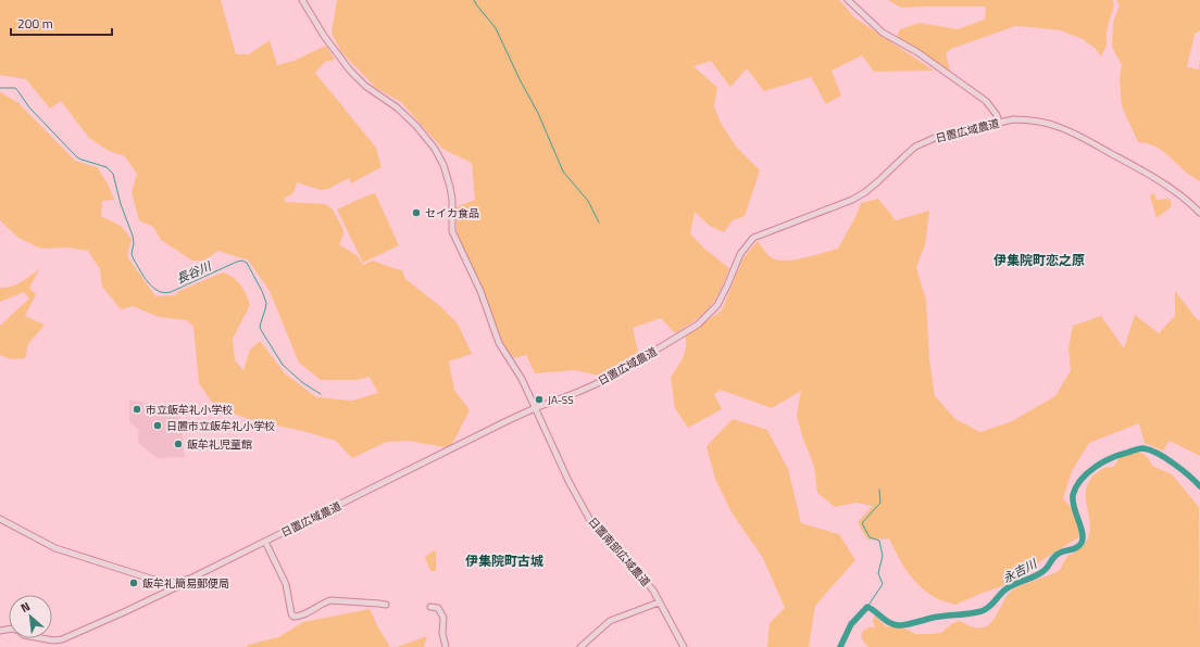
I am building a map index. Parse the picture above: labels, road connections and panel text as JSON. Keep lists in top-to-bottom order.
{
  "streets": {
    "street": ["日置広域農道", "日置南部広域農道"]
  },
  "crossings": [
    ["日置広域農道", "日置南部広域農道"]
  ],
  "districts": ["伊集院町恋之原", "伊集院町古城"],
  "water": ["長谷川", "永吉川"],
  "places": [
    "セイカ食品",
    "JA-SS",
    "市立飯牟礼小学校",
    "日置市立飯牟礼小学校",
    "飯牟礼児童館",
    "飯牟礼簡易郵便局"
  ],
  "scale_bar": "200 m",
  "north": "top left"
}
